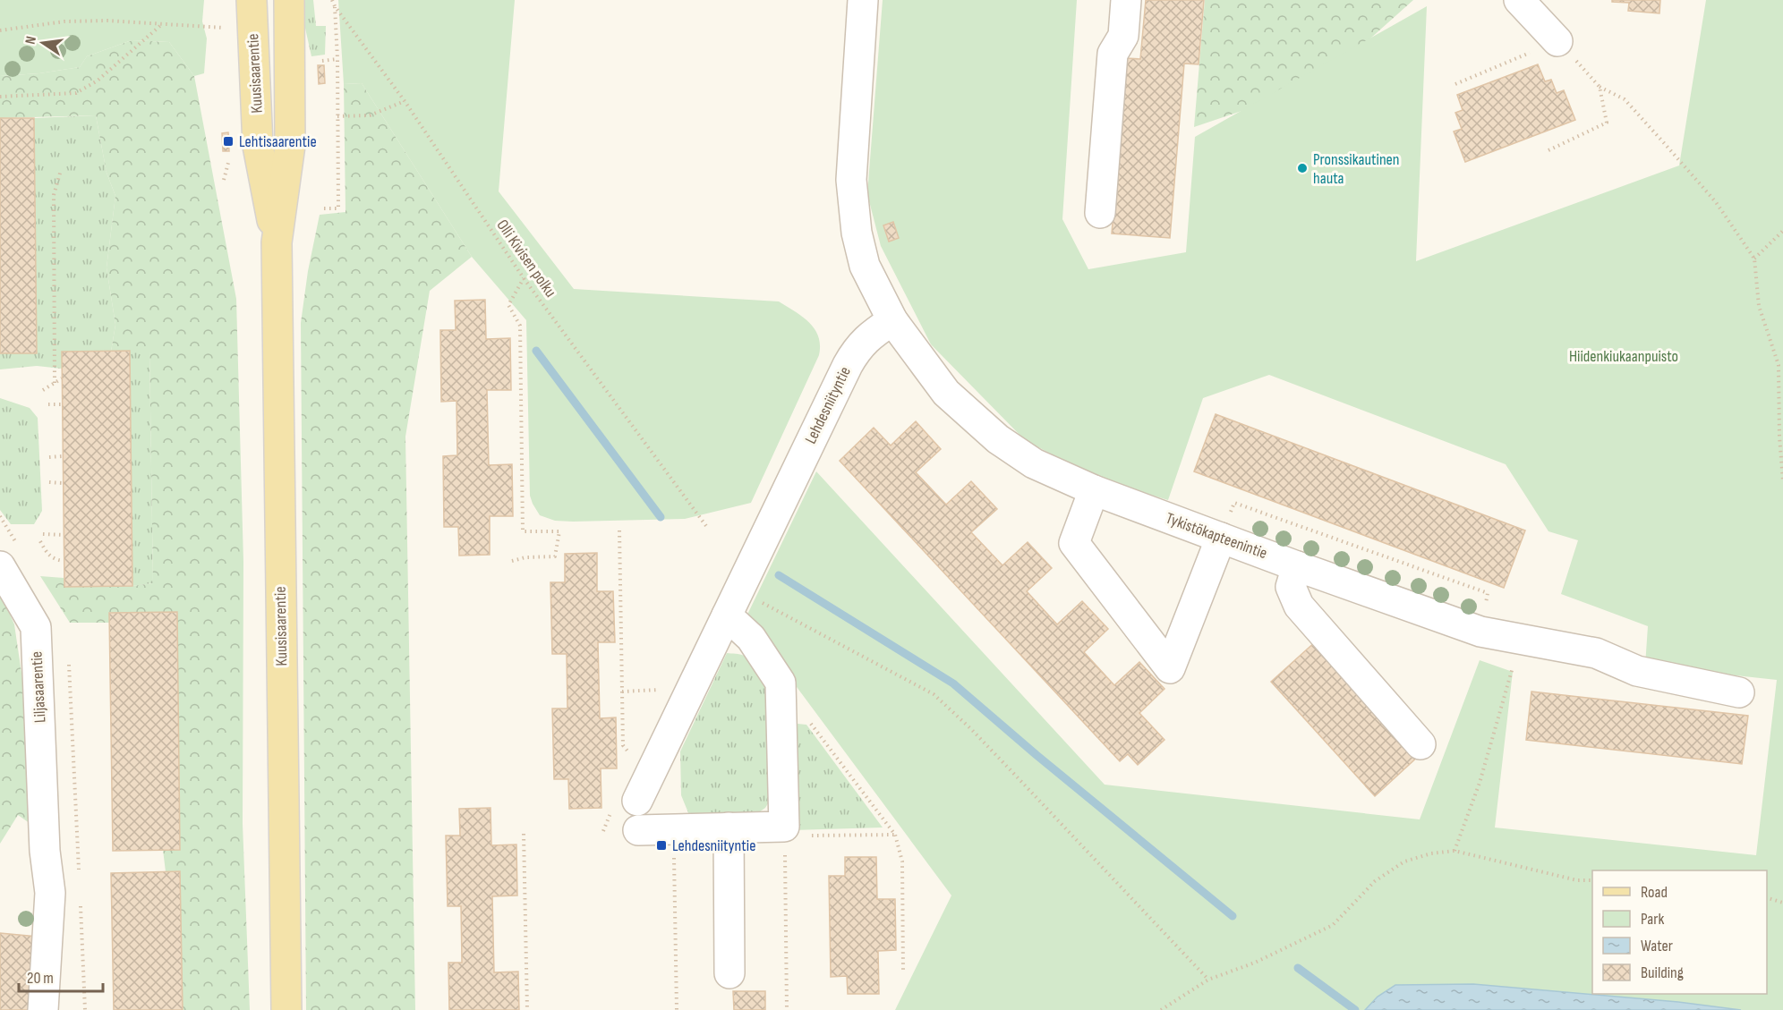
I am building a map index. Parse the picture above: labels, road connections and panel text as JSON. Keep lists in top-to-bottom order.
{
  "streets": {
    "main road": ["Kuusisaarentie"],
    "street": ["Lehdesniityntie", "Tykistökapteenintie", "Liljasaarentie"],
    "path": ["Olli Kivisen polku"]
  },
  "crossings": [
    ["Lehdesniityntie", "Tykistökapteenintie"]
  ],
  "parks": ["Hiidenkiukaanpuisto"],
  "places": {
    "transit": ["Lehtisaarentie", "Lehdesniityntie"],
    "other": ["Pronssikautinen hauta"]
  },
  "legend": [
    "Road",
    "Park",
    "Water",
    "Building"
  ],
  "scale_bar": "20 m",
  "north": "left"
}
